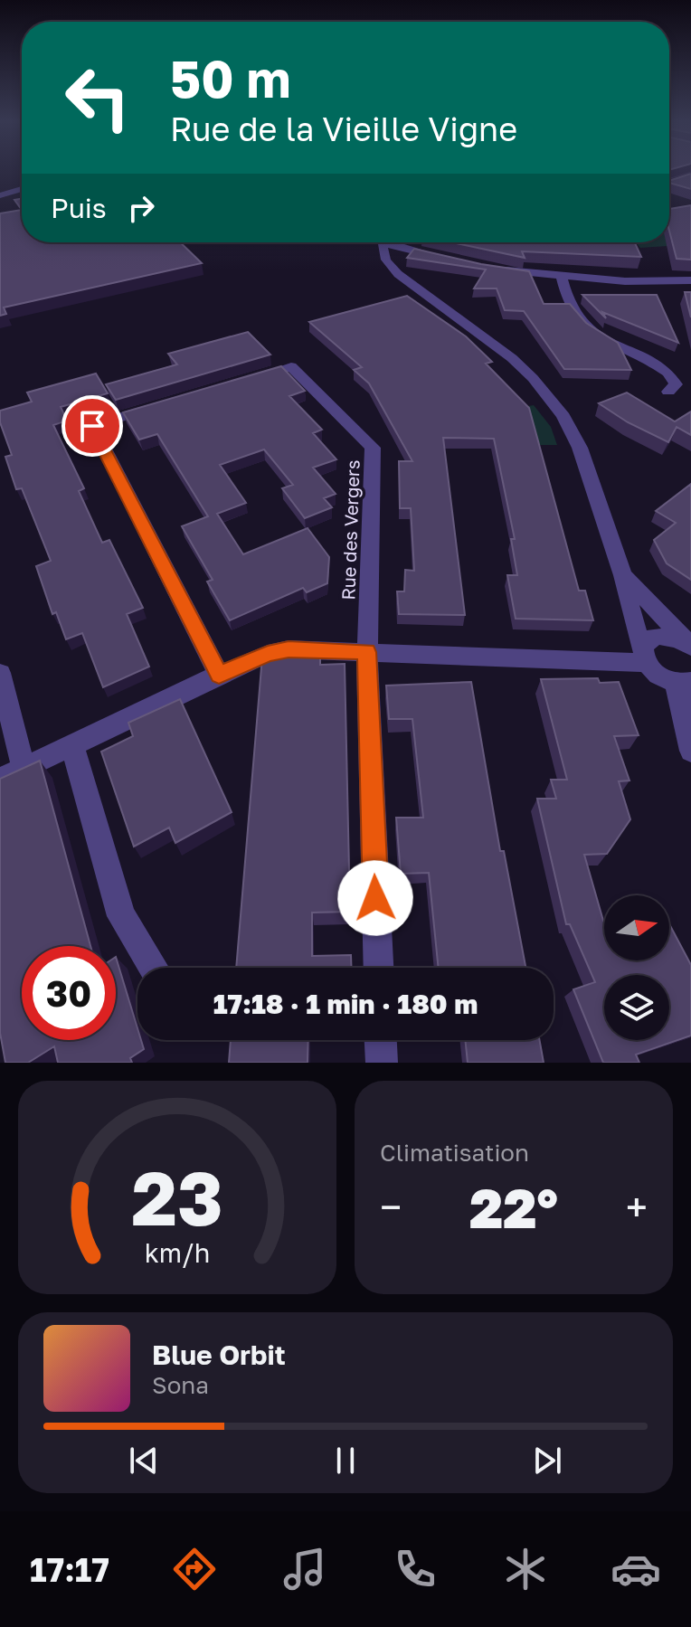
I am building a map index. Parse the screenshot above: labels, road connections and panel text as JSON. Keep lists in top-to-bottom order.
{
  "streets": {
    "street": ["Rue des Vergers"]
  },
  "north": "right",
  "page": {
    "turn": ["50 m", "Rue de la Vieille Vigne"],
    "then": "Puis",
    "limit": "30",
    "trip": "17:18 · 1 min · 180 m",
    "tile": "Climatisation",
    "heat": ["−", "22°", "+"],
    "song": ["Blue Orbit", "Sona"],
    "tabs": "17:17",
    "gauge": ["23", "km/h"]
  }
}
